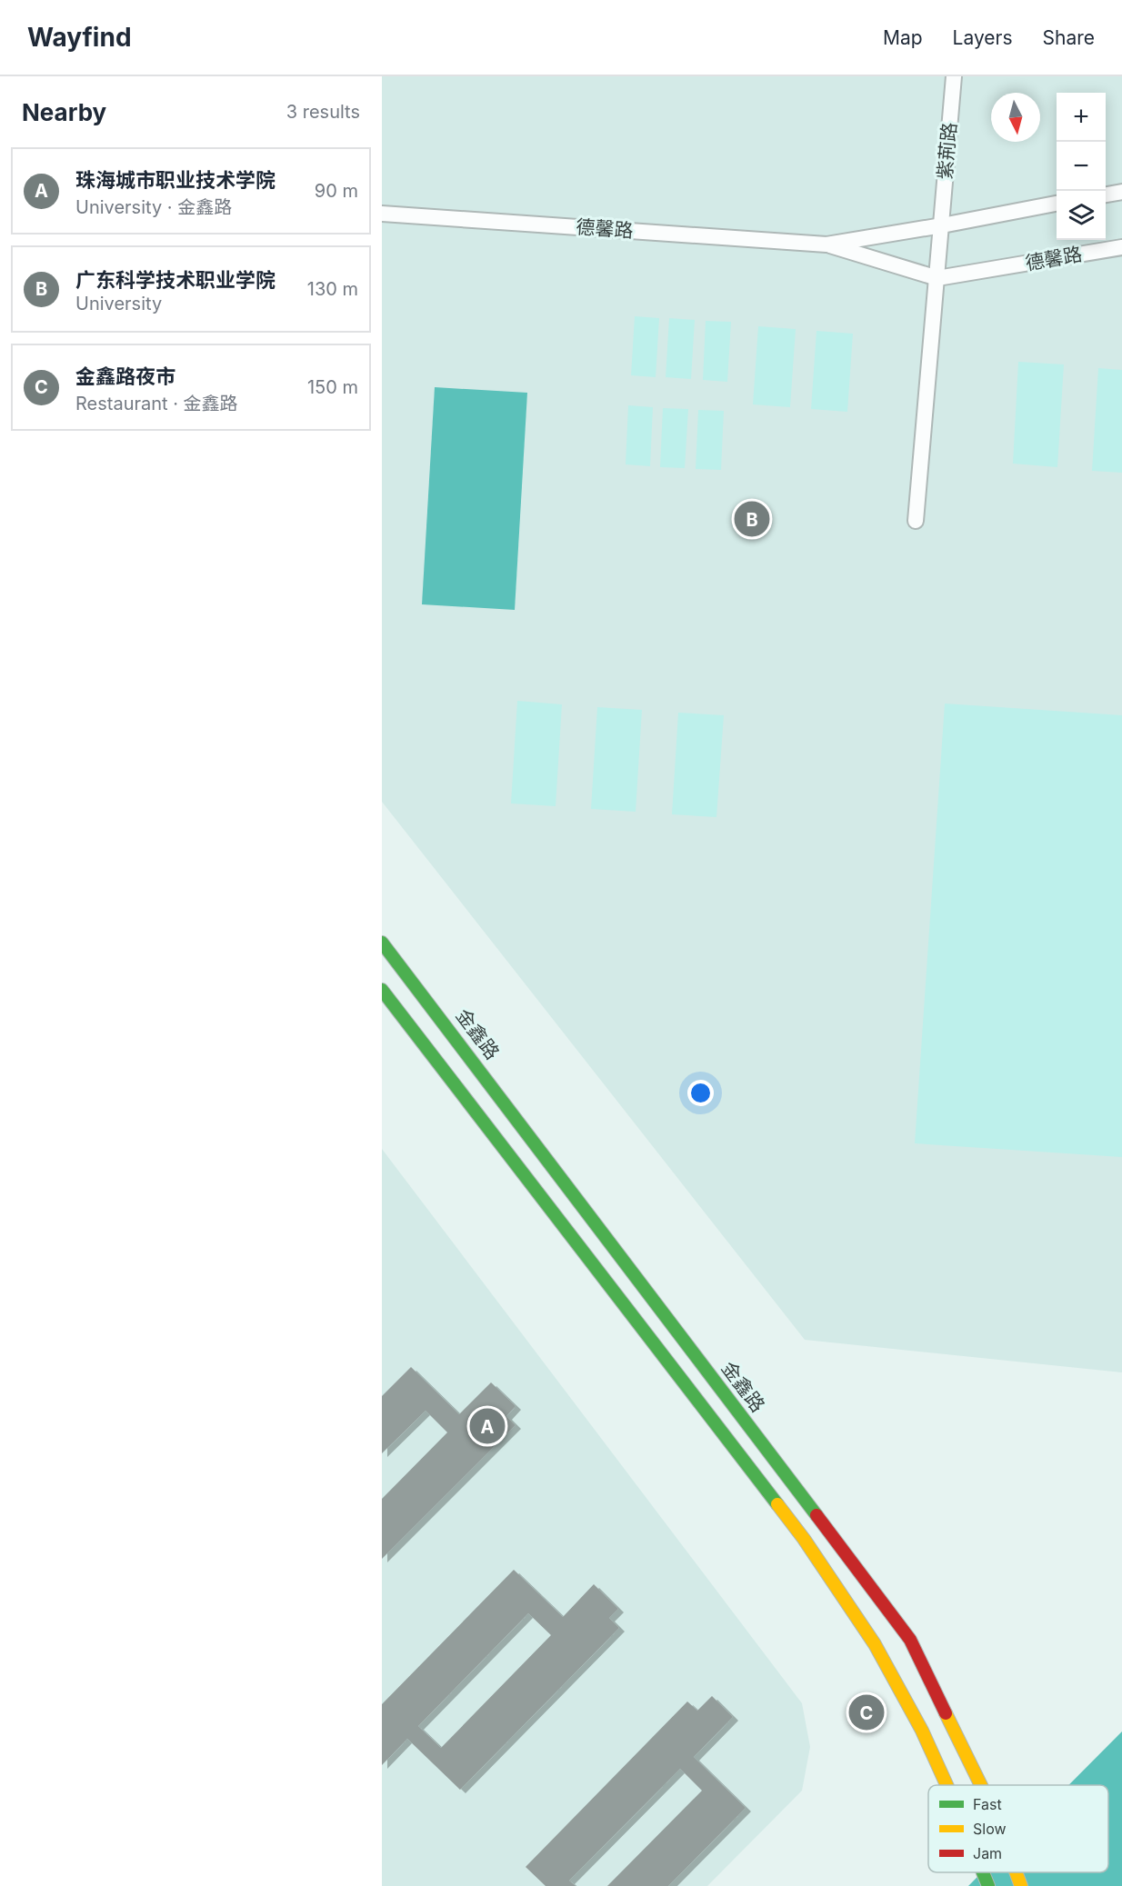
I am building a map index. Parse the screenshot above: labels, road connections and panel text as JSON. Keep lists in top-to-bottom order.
{
  "streets": {
    "street": ["金鑫路"],
    "lane": ["紫荊路", "德馨路"]
  },
  "crossings": [
    ["紫荊路", "德馨路"]
  ],
  "legend": ["Fast", "Slow", "Jam"],
  "north": "bottom",
  "page": {
    "header": "Wayfind",
    "nav": ["Map", "Layers", "Share"],
    "heading": ["Nearby", "3 results"],
    "map_buttons": ["+", "−"],
    "list": [
      {
        "mark": "A",
        "name": "珠海城市职业技术学院",
        "note": "University · 金鑫路",
        "value": "90 m"
      },
      {
        "mark": "B",
        "name": "广东科学技术职业学院",
        "note": "University",
        "value": "130 m"
      },
      {
        "mark": "C",
        "name": "金鑫路夜市",
        "note": "Restaurant · 金鑫路",
        "value": "150 m"
      }
    ],
    "pins": ["B", "A", "C"]
  }
}
